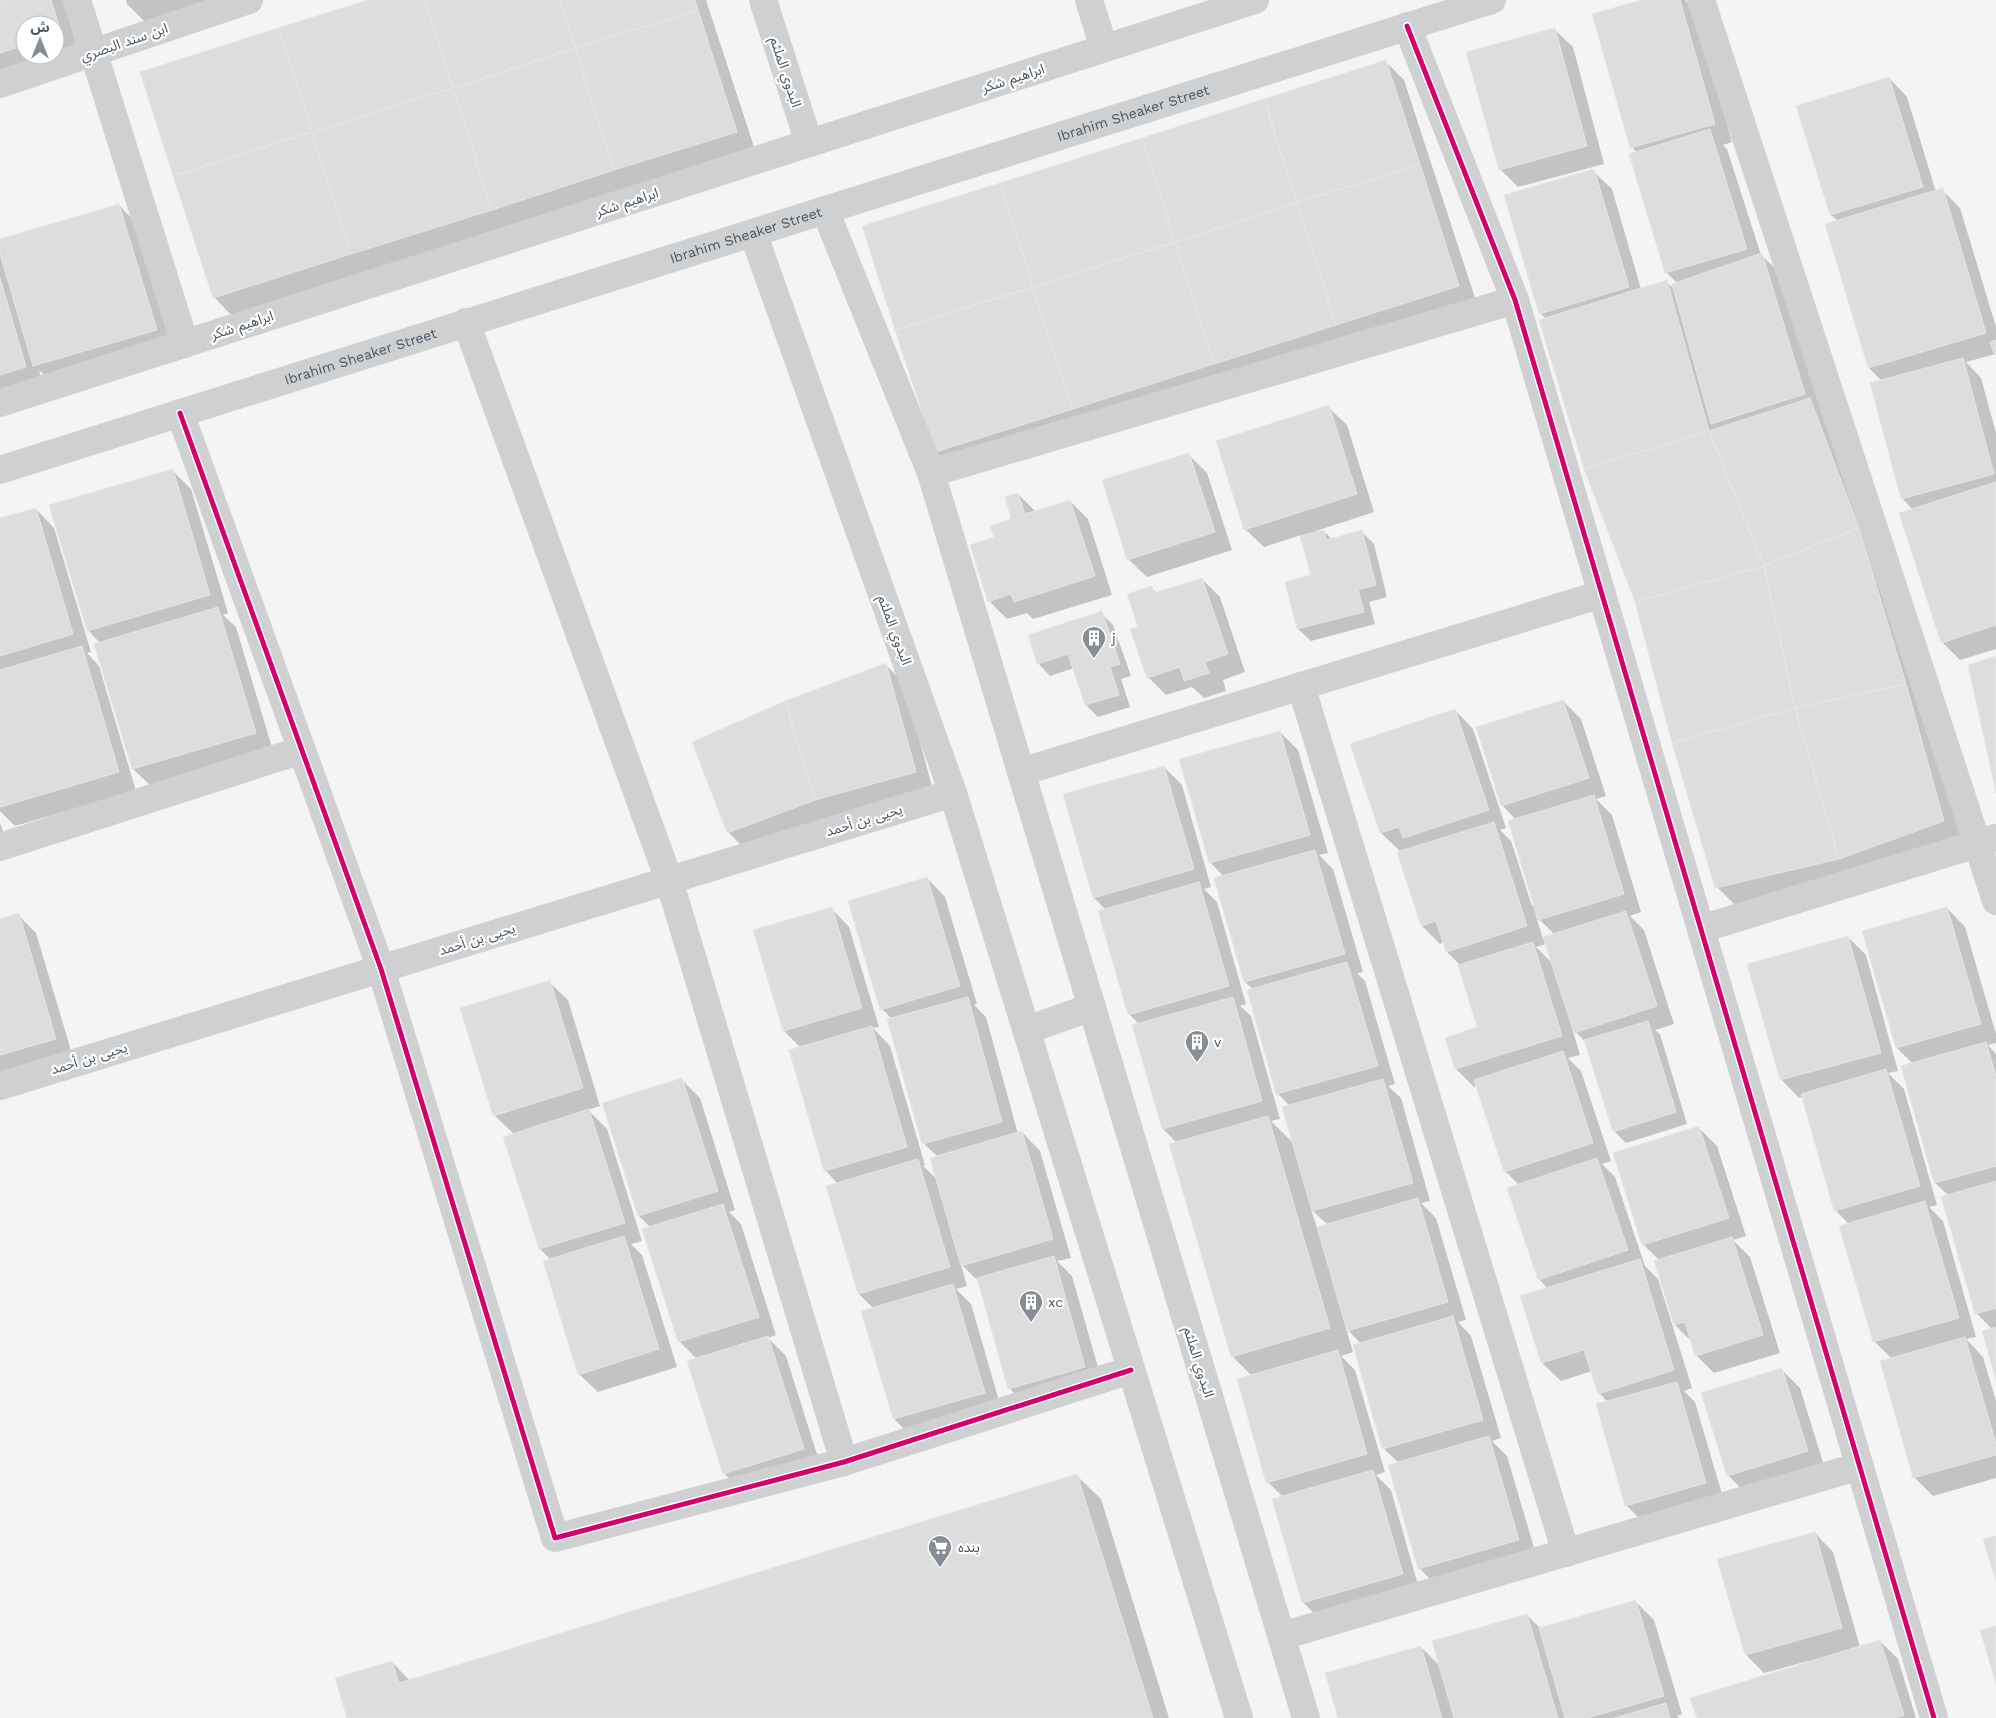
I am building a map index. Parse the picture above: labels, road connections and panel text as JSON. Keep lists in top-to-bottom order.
{
  "streets": {
    "street": [
      "ابن سند البصري",
      "البدوي الملثم",
      "ابراهيم شكر",
      "Ibrahim Sheaker Street",
      "يحيى بن أحمد"
    ]
  },
  "crossings": [
    ["البدوي الملثم", "ابراهيم شكر"],
    ["البدوي الملثم", "Ibrahim Sheaker Street"],
    ["البدوي الملثم", "يحيى بن أحمد"]
  ],
  "places": {
    "building": ["j", "v", "xc"],
    "supermarket": ["بنده"]
  },
  "north": "top"
}
